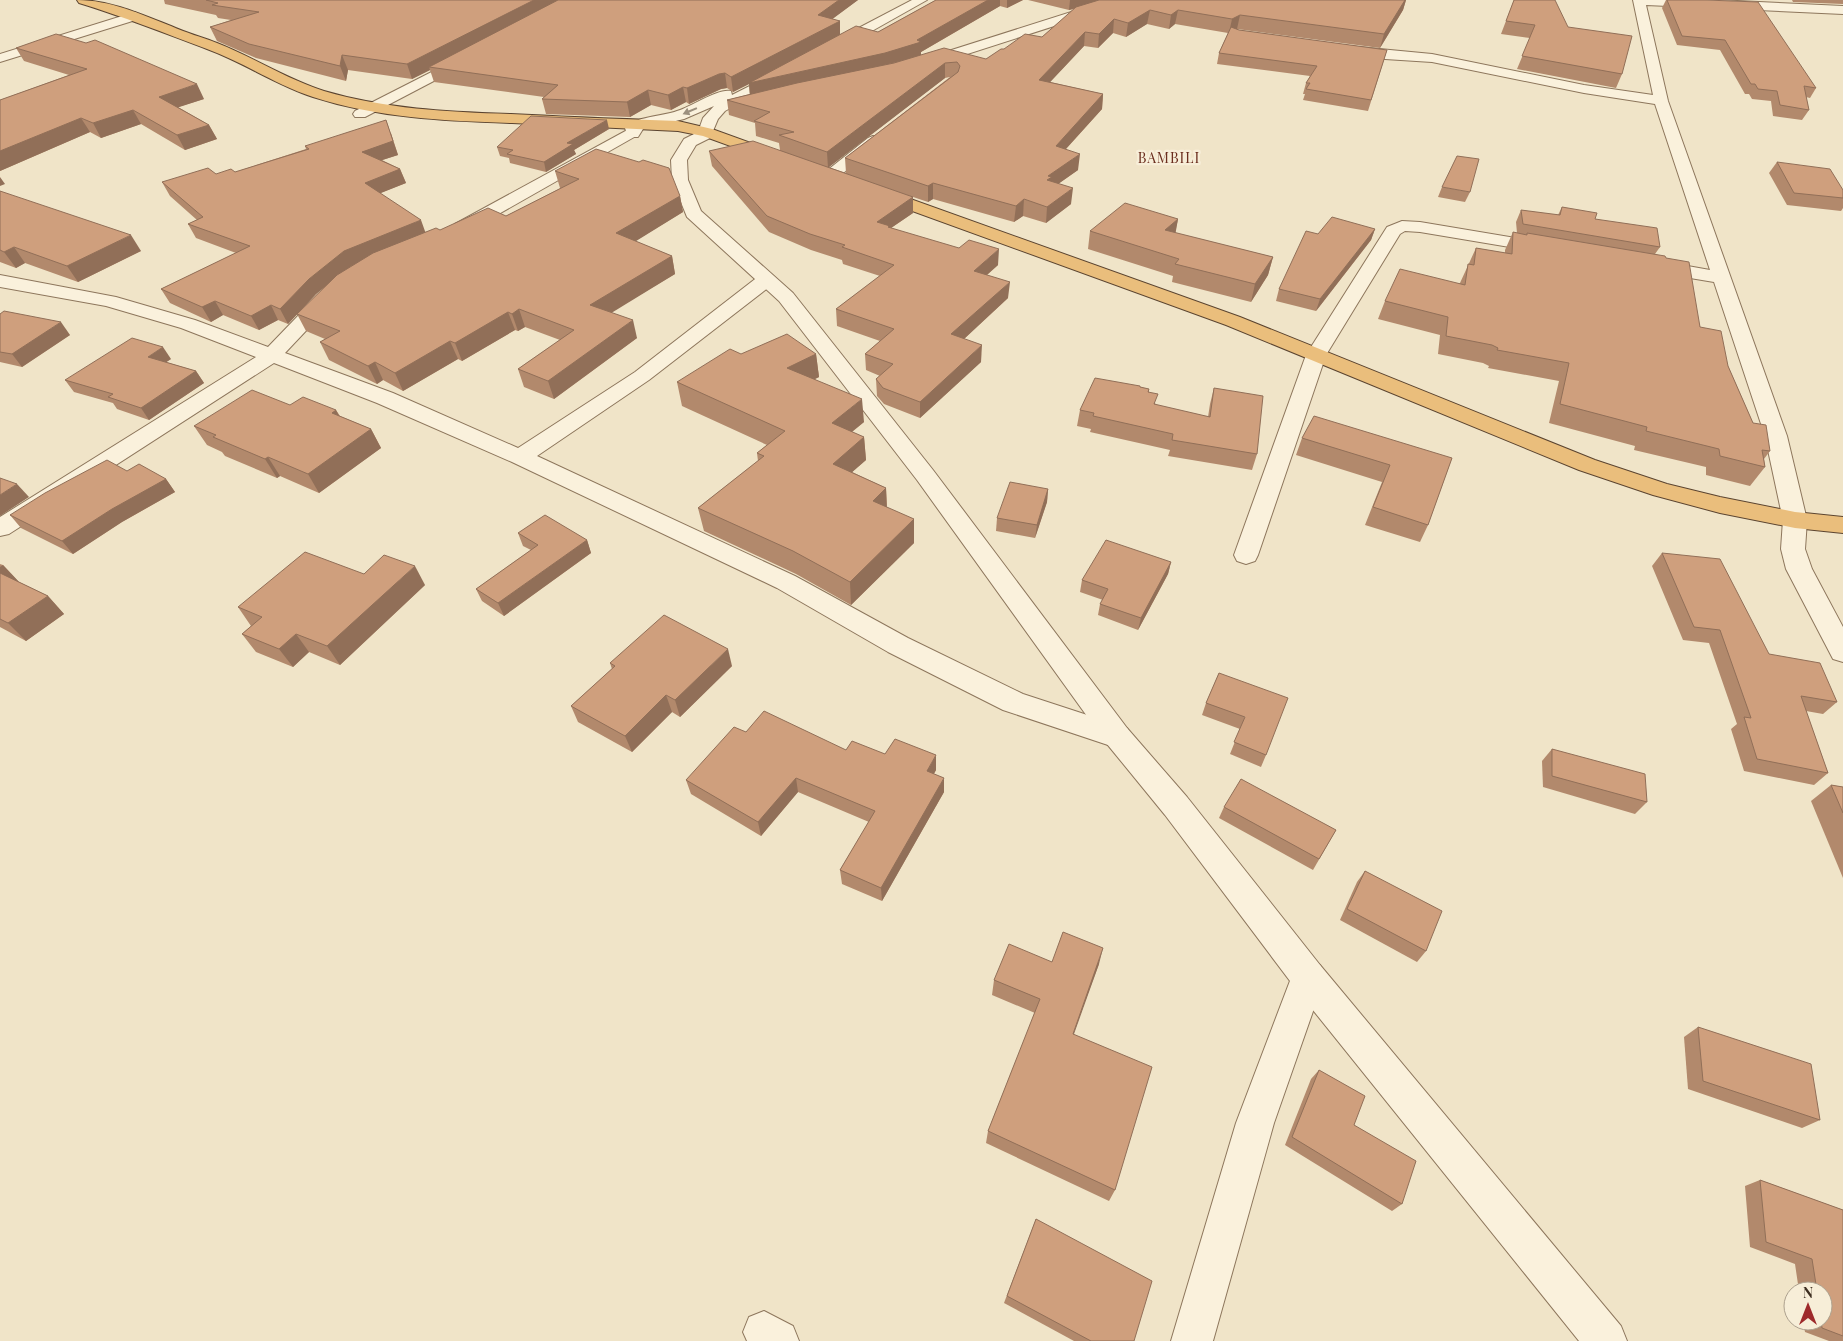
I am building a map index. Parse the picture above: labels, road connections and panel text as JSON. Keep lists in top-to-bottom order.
{
  "districts": ["BAMBILI"],
  "north": "top"
}
